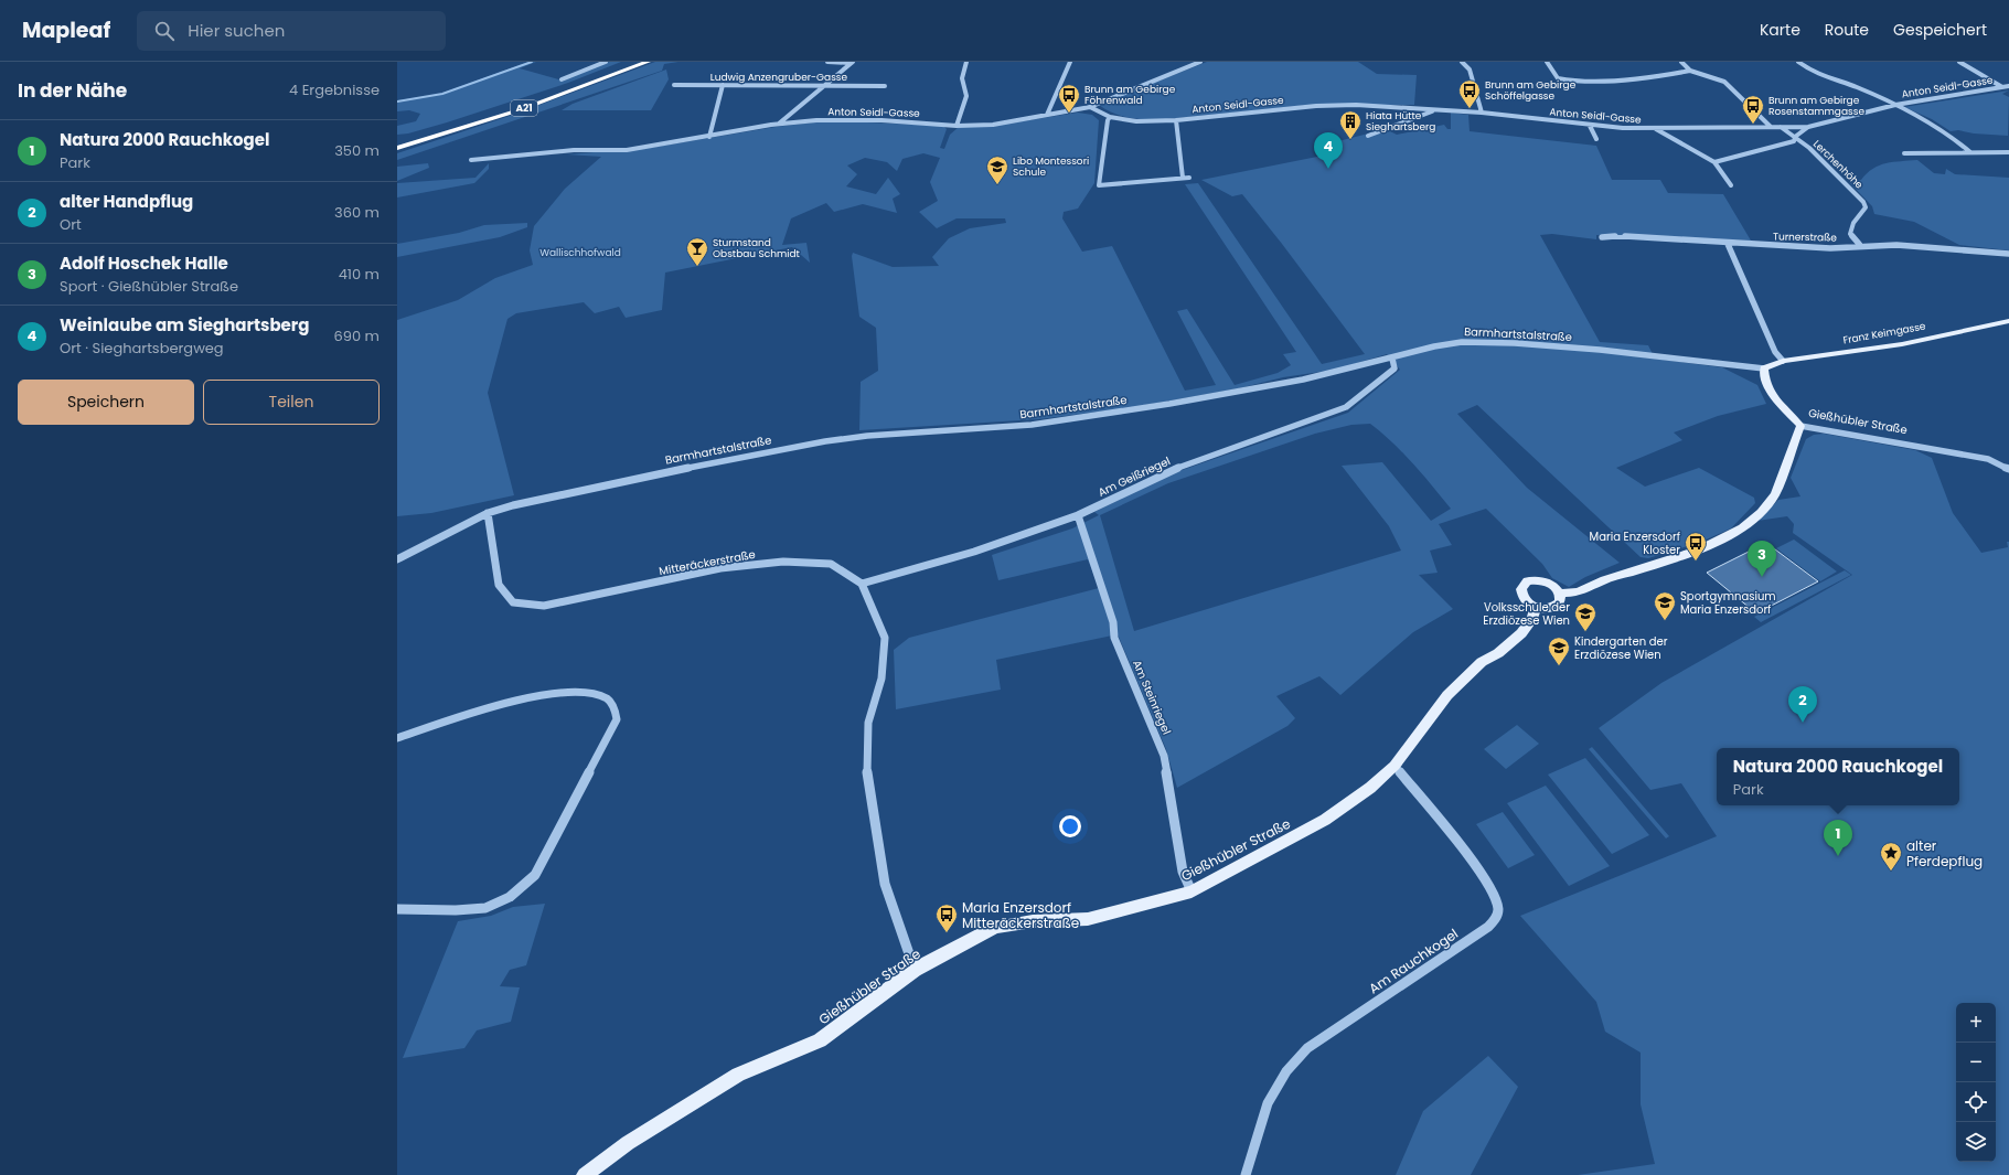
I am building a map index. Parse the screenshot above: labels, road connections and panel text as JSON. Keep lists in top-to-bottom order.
{
  "streets": {
    "highway": ["A21"],
    "main road": ["Franz Keimgasse", "Gießhübler Straße"],
    "street": [
      "Ludwig Anzengruber-Gasse",
      "Anton Seidl-Gasse",
      "Lerchenhöhe",
      "Turnerstraße",
      "Barmhartstalstraße",
      "Am Geißriegel",
      "Mitteräckerstraße",
      "Am Steinriegel",
      "Am Rauchkogel"
    ]
  },
  "crossings": [
    ["Anton Seidl-Gasse", "Lerchenhöhe"],
    ["Lerchenhöhe", "Turnerstraße"],
    ["Franz Keimgasse", "Barmhartstalstraße"],
    ["Barmhartstalstraße", "Am Geißriegel"],
    ["Barmhartstalstraße", "Mitteräckerstraße"],
    ["Gießhübler Straße", "Am Steinriegel"],
    ["Gießhübler Straße", "Am Rauchkogel"],
    ["Am Geißriegel", "Mitteräckerstraße"],
    ["Am Geißriegel", "Am Steinriegel"]
  ],
  "parks": ["Wallischhofwald"],
  "places": {
    "bus stop": [
      "Brunn am Gebirge Schöffelgasse",
      "Brunn am Gebirge Föhrenwald",
      "Brunn am Gebirge Rosenstammgasse",
      "Maria Enzersdorf Kloster",
      "Maria Enzersdorf Mitteräckerstraße"
    ],
    "building": ["Hiata Hütte Sieghartsberg"],
    "school or university": [
      "Libo Montessori Schule",
      "Sportgymnasium Maria Enzersdorf",
      "Volksschule der Erzdiözese Wien",
      "Kindergarten der Erzdiözese Wien"
    ],
    "bar": ["Sturmstand Obstbau Schmidt"],
    "place": ["alter Pferdepflug"]
  },
  "page": {
    "header": "Mapleaf",
    "search": "Hier suchen",
    "nav": ["Karte", "Route", "Gespeichert"],
    "heading": ["In der Nähe", "4 Ergebnisse"],
    "list": [
      {
        "mark": "1",
        "name": "Natura 2000 Rauchkogel",
        "note": "Park",
        "value": "350 m"
      },
      {
        "mark": "2",
        "name": "alter Handpflug",
        "note": "Ort",
        "value": "360 m"
      },
      {
        "mark": "3",
        "name": "Adolf Hoschek Halle",
        "note": "Sport · Gießhübler Straße",
        "value": "410 m"
      },
      {
        "mark": "4",
        "name": "Weinlaube am Sieghartsberg",
        "note": "Ort · Sieghartsbergweg",
        "value": "690 m"
      }
    ],
    "pins": [
      "4",
      "3",
      "2",
      "1"
    ],
    "buttons": ["Speichern", "Teilen"],
    "popup": ["Natura 2000 Rauchkogel", "Park"],
    "map_buttons": ["+", "−"]
  }
}
